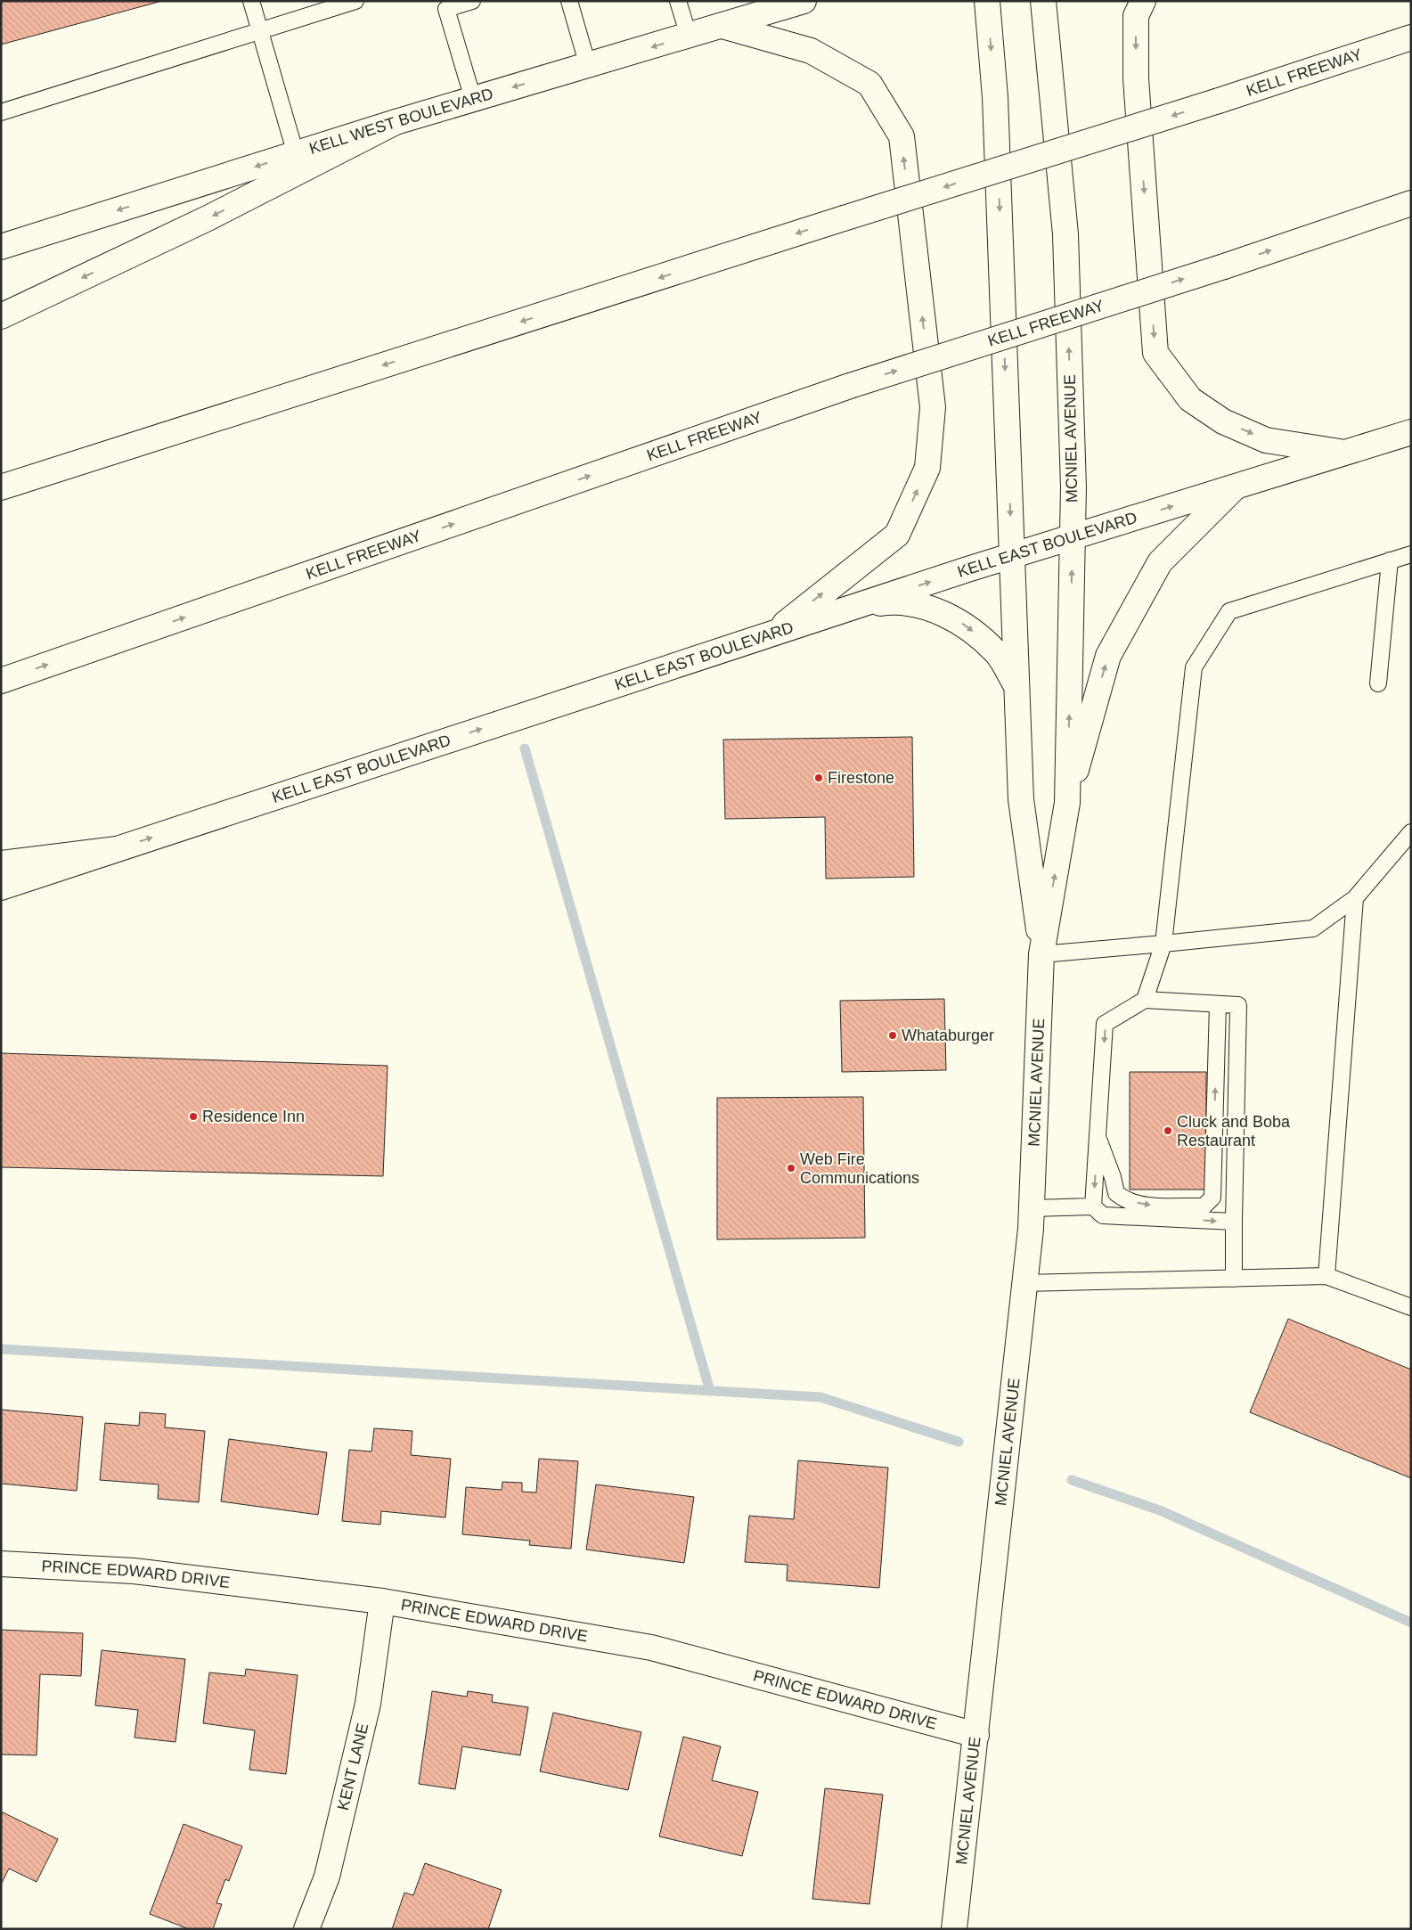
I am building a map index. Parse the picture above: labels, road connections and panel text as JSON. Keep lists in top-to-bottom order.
{
  "streets": {
    "main road": [
      "KELL FREEWAY",
      "KELL WEST BOULEVARD",
      "MCNIEL AVENUE",
      "KELL EAST BOULEVARD",
      "PRINCE EDWARD DRIVE",
      "KENT LANE"
    ]
  },
  "crossings": [
    ["MCNIEL AVENUE", "KELL EAST BOULEVARD"],
    ["MCNIEL AVENUE", "PRINCE EDWARD DRIVE"],
    ["PRINCE EDWARD DRIVE", "KENT LANE"]
  ],
  "one_way": ["KELL EAST BOULEVARD"],
  "places": [
    "Firestone",
    "Whataburger",
    "Residence Inn",
    "Cluck and Boba Restaurant",
    "Web Fire Communications"
  ]
}
